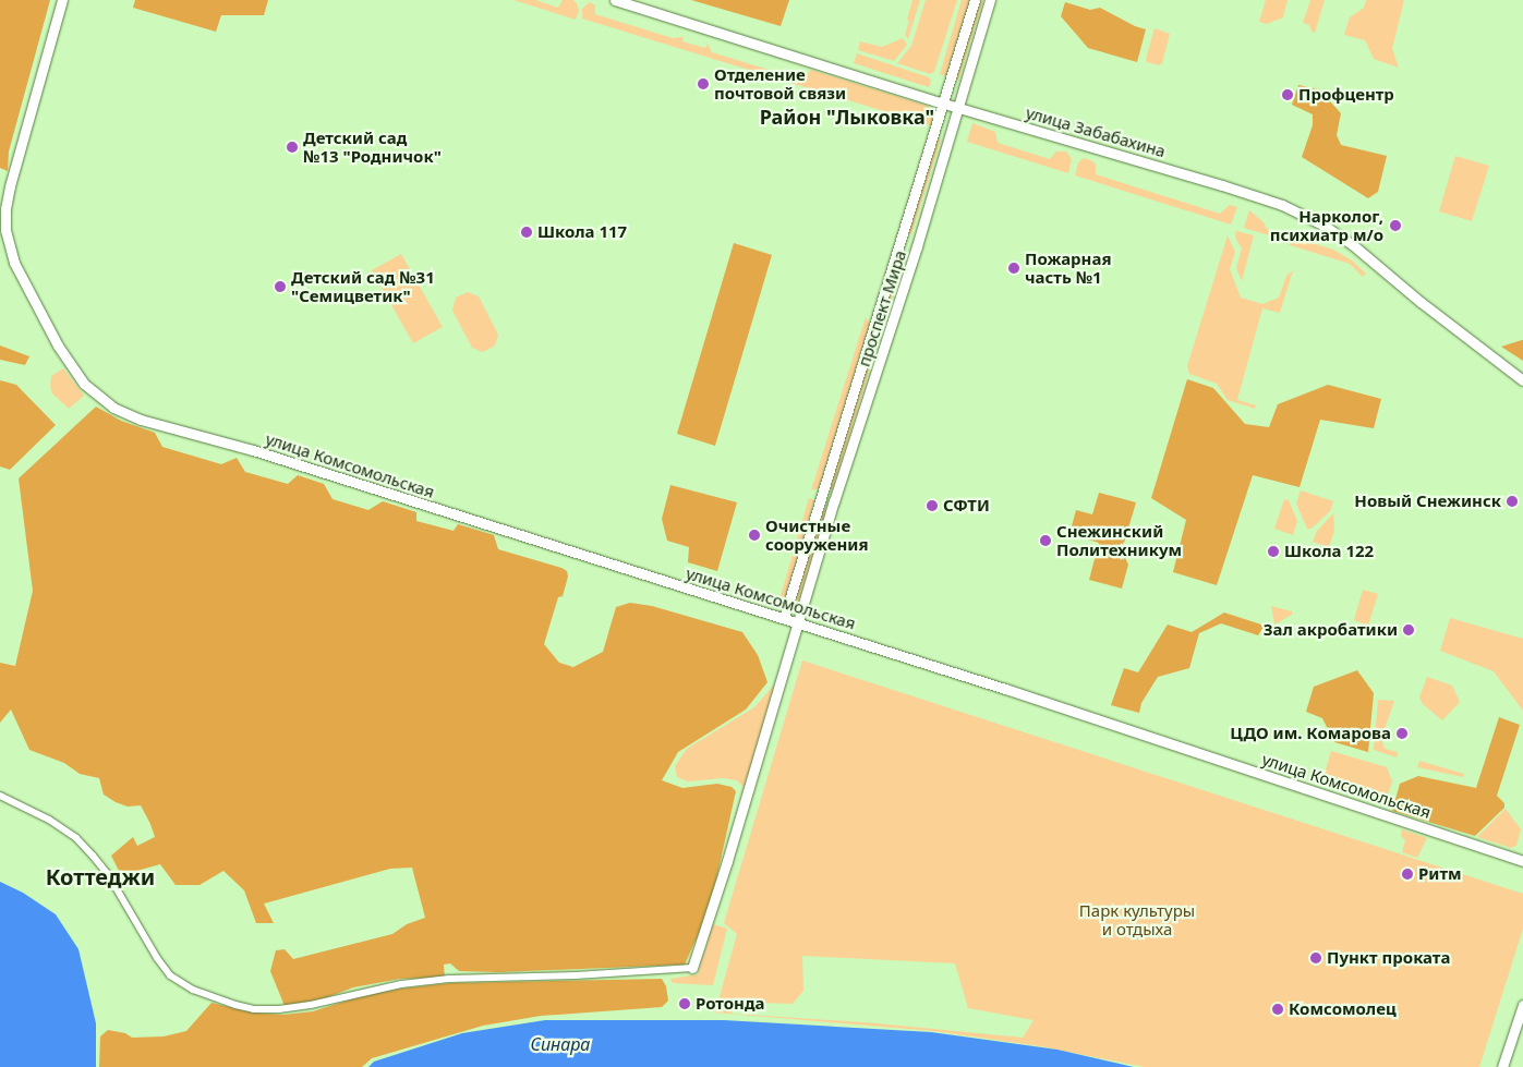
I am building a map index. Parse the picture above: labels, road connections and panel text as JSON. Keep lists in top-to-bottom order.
{
  "streets": {
    "street": ["улица Забабахина", "проспект Мира", "улица Комсомольская"]
  },
  "crossings": [
    ["улица Забабахина", "проспект Мира"],
    ["проспект Мира", "улица Комсомольская"]
  ],
  "districts": ["Район \"Лыковка\"", "Коттеджи"],
  "water": ["Синара"],
  "parks": ["Парк культуры и отдыха"],
  "places": [
    "Отделение почтовой связи",
    "Профцентр",
    "Детский сад №13 \"Родничок\"",
    "Нарколог, психиатр м/о",
    "Школа 117",
    "Пожарная часть №1",
    "Детский сад №31 \"Семицветик\"",
    "Новый Снежинск",
    "СФТИ",
    "Очистные сооружения",
    "Снежинский Политехникум",
    "Школа 122",
    "Зал акробатики",
    "ЦДО им. Комарова",
    "Ритм",
    "Пункт проката",
    "Ротонда",
    "Комсомолец"
  ]
}
